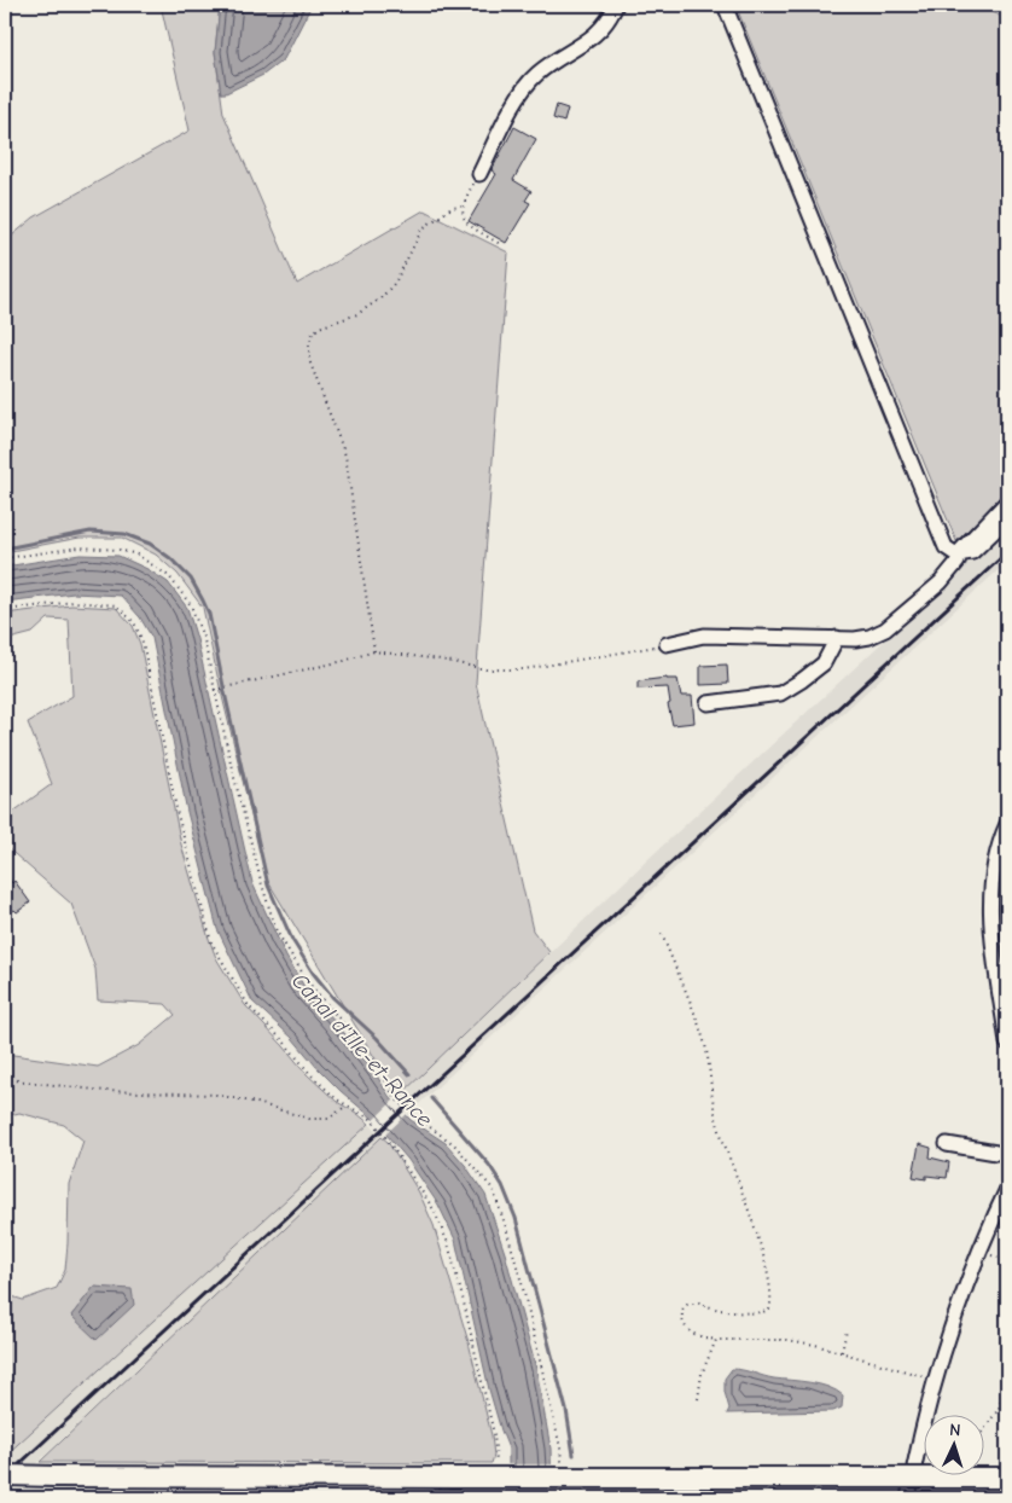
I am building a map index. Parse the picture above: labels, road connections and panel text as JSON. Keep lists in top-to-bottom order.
{
  "water": ["Canal d'Ille-et-Rance"],
  "north": "top"
}
